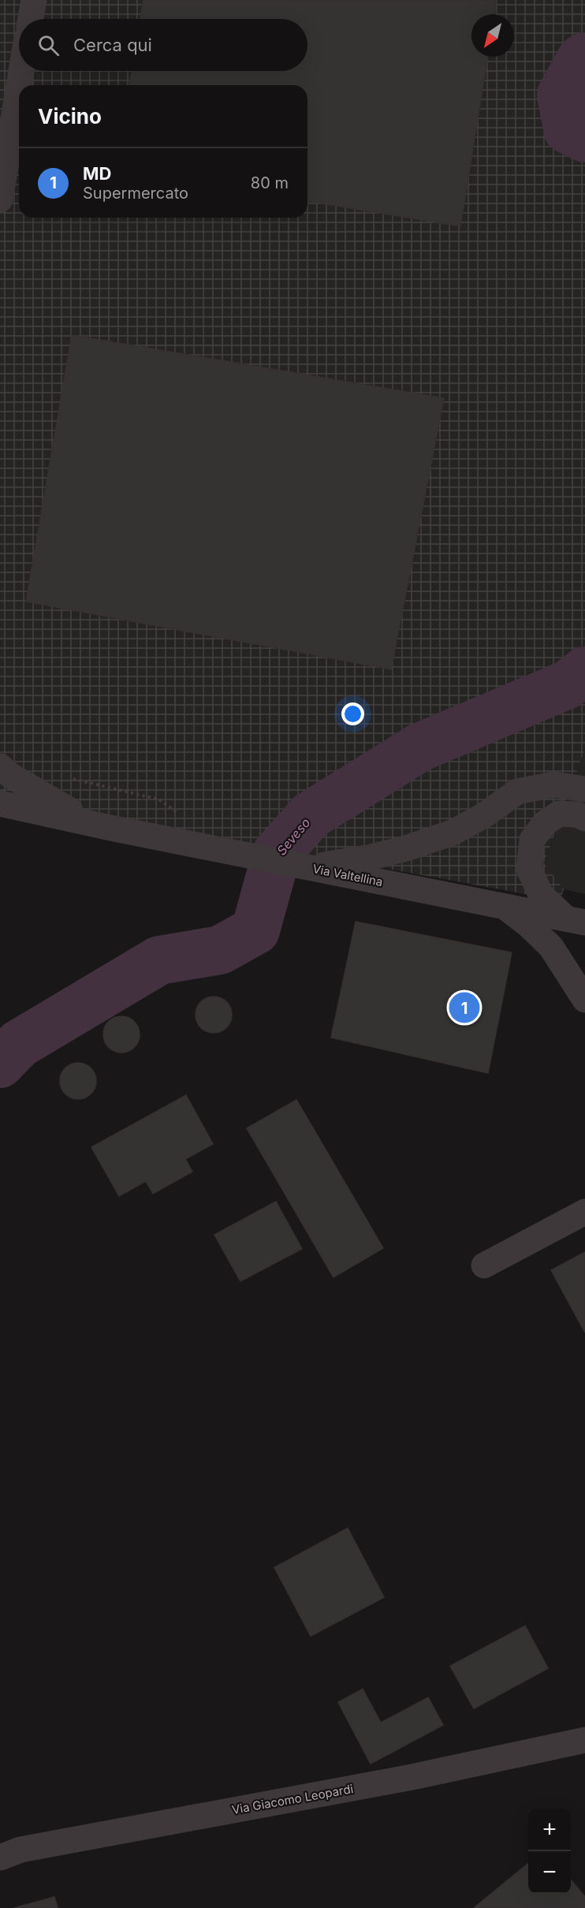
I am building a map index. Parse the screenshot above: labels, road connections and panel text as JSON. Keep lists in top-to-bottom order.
{
  "streets": {
    "street": ["Via Valtellina", "Via Giacomo Leopardi"]
  },
  "water": ["Seveso"],
  "north": "bottom left",
  "page": {
    "search": "Cerca qui",
    "heading": "Vicino",
    "list": [
      {
        "mark": "1",
        "name": "MD",
        "note": "Supermercato",
        "value": "80 m"
      }
    ],
    "pins": "1",
    "map_buttons": ["+", "−"]
  }
}
